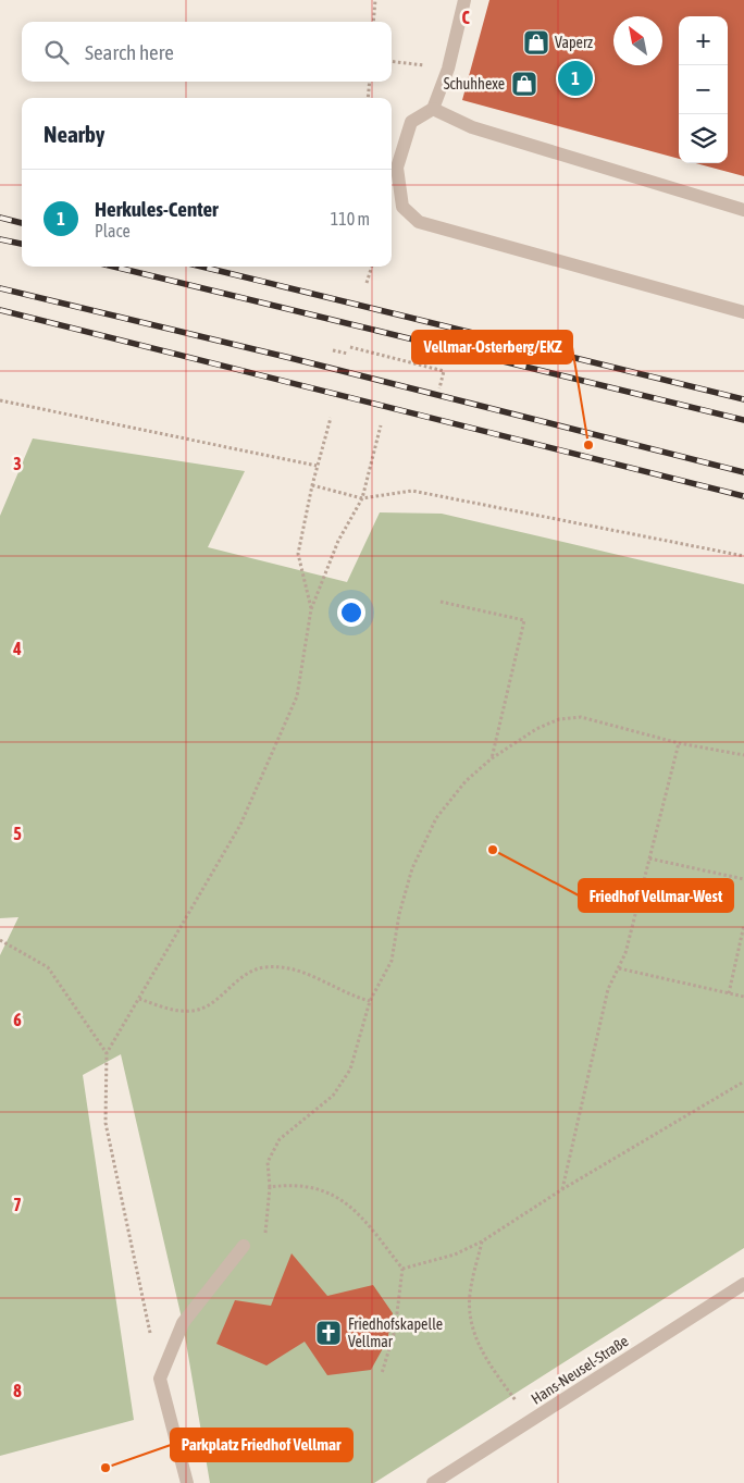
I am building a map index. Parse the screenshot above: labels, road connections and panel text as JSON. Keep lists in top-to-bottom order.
{
  "streets": {
    "street": ["Hans-Neusel-Straße"]
  },
  "places": {
    "shop": ["Vaperz", "Schuhhexe"],
    "other": ["Vellmar-Osterberg/EKZ", "Friedhof Vellmar-West", "Parkplatz Friedhof Vellmar"],
    "church": ["Friedhofskapelle Vellmar"]
  },
  "north": "top left",
  "page": {
    "map_buttons": ["+", "−"],
    "search": "Search here",
    "pins": "1",
    "heading": "Nearby",
    "list": [
      {
        "mark": "1",
        "name": "Herkules-Center",
        "note": "Place",
        "value": "110 m"
      }
    ]
  },
  "grid": {
    "columns": ["C"],
    "rows": [
      "3",
      "4",
      "5",
      "6",
      "7",
      "8"
    ]
  }
}
